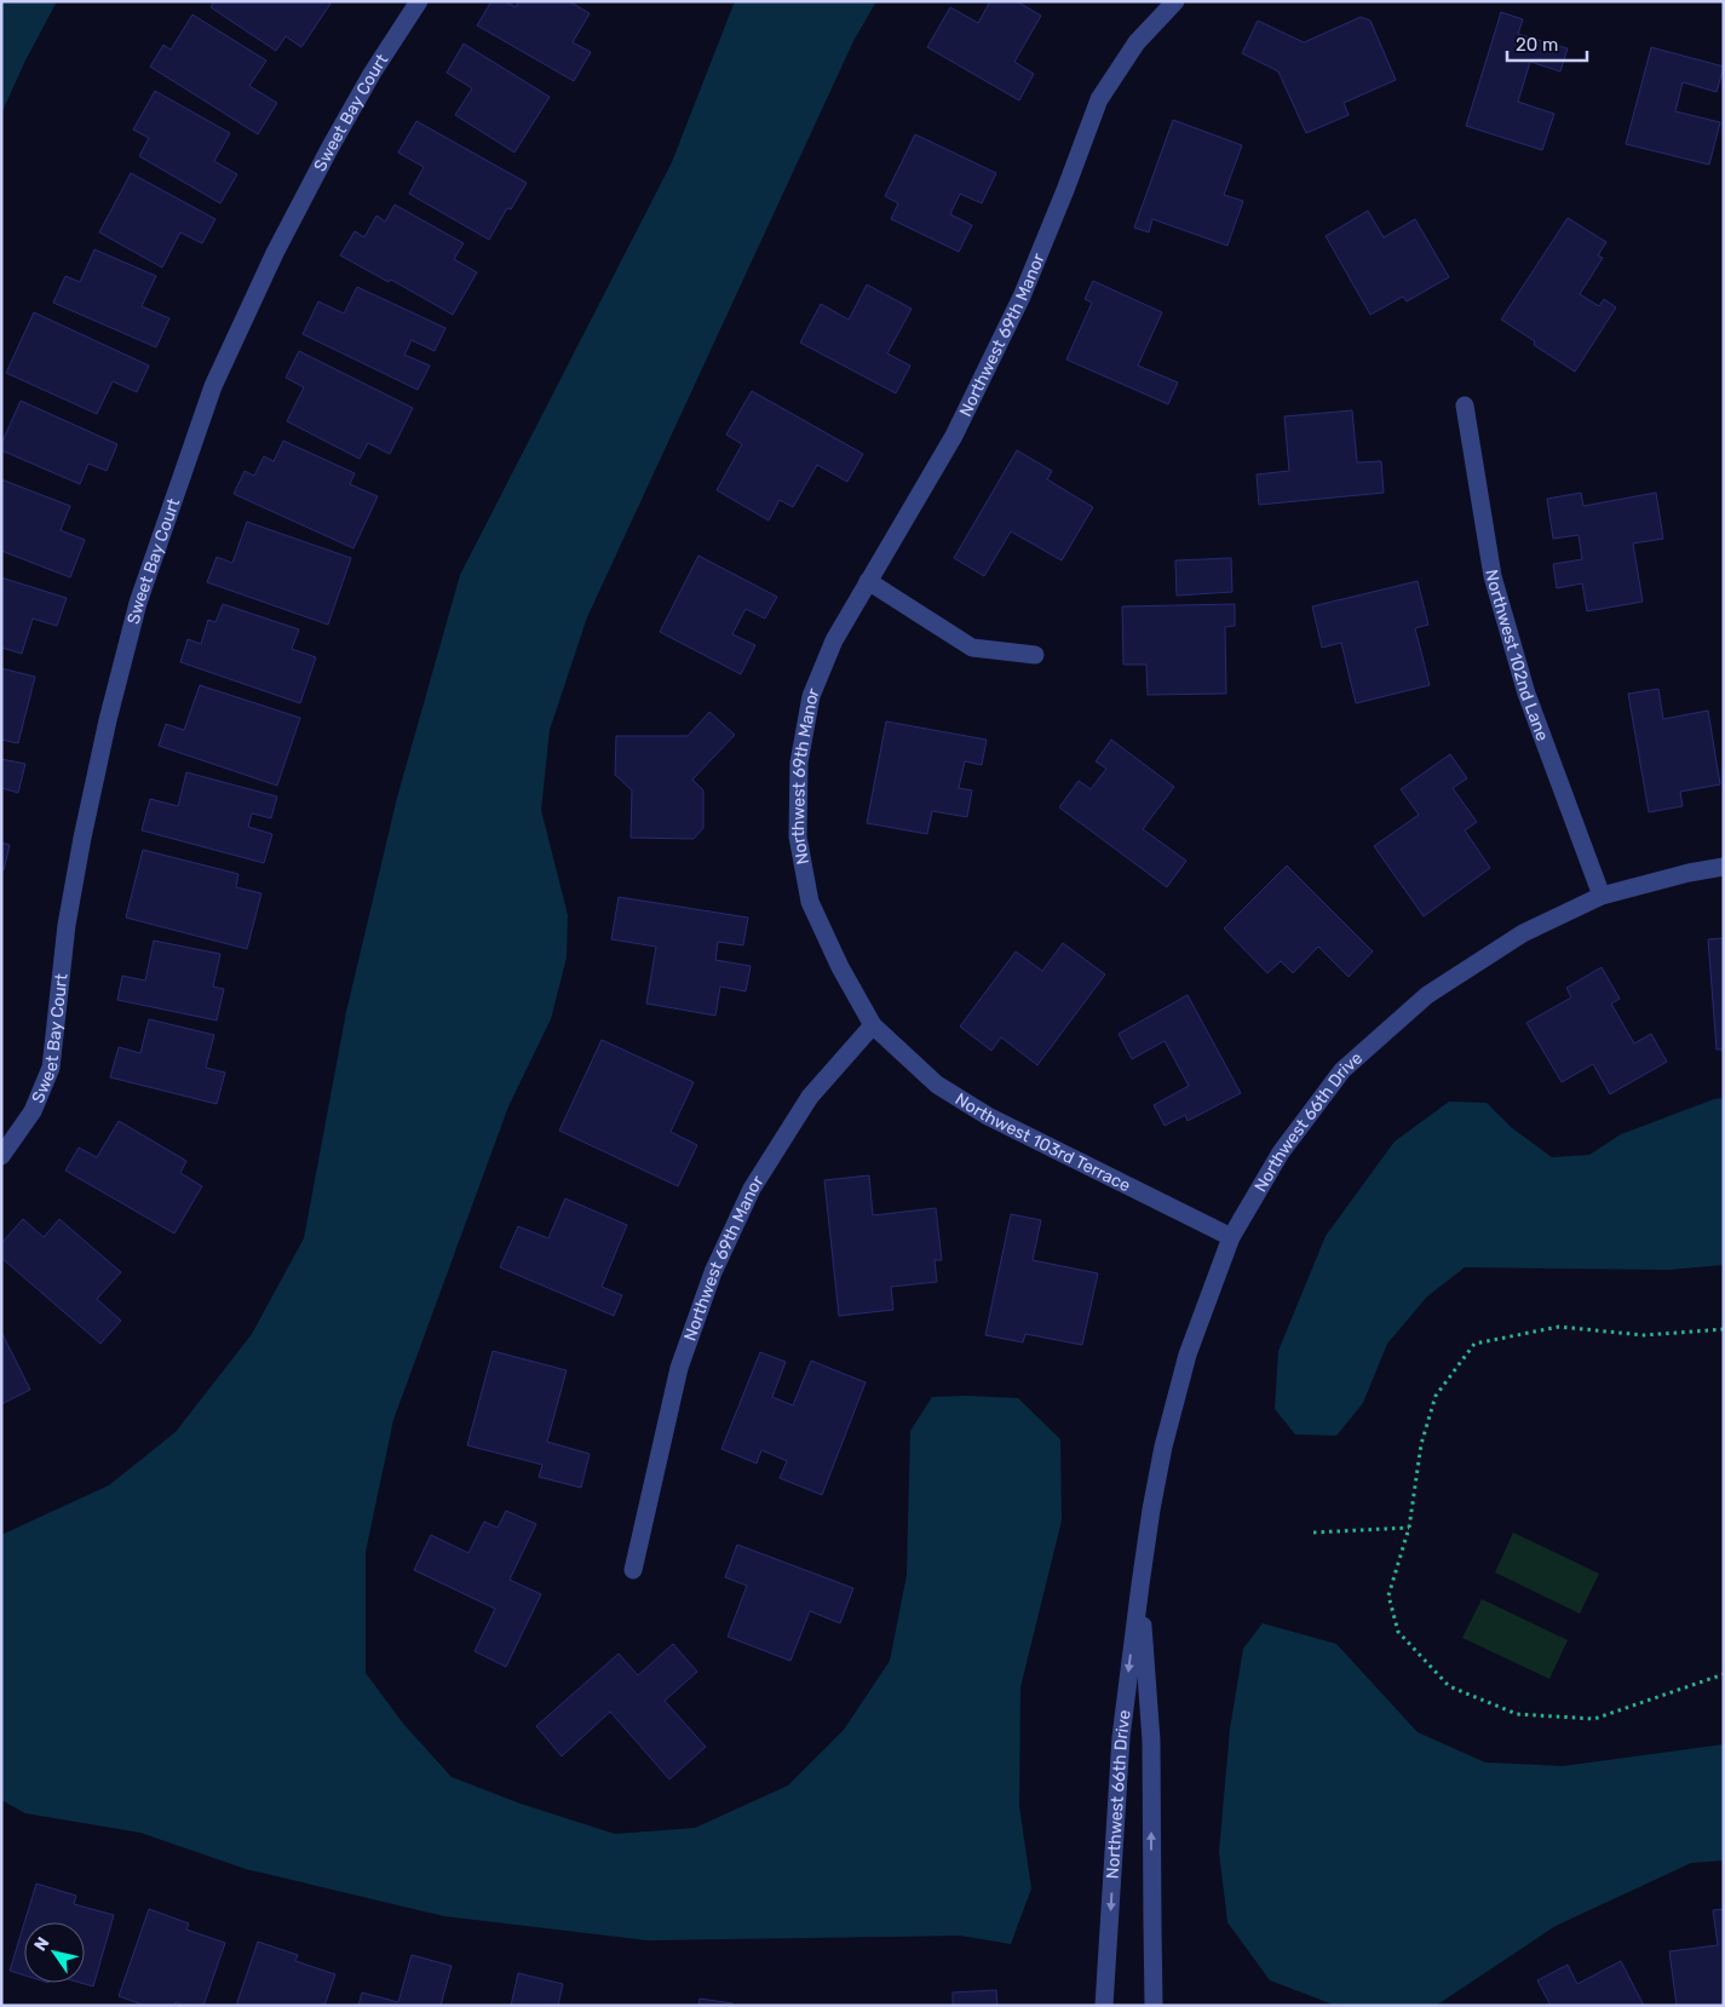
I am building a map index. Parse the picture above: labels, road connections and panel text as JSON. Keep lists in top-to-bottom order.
{
  "streets": {
    "street": [
      "Sweet Bay Court",
      "Northwest 69th Manor",
      "Northwest 102nd Lane",
      "Northwest 66th Drive",
      "Northwest 103rd Terrace"
    ]
  },
  "crossings": [
    ["Northwest 69th Manor", "Northwest 103rd Terrace"],
    ["Northwest 102nd Lane", "Northwest 66th Drive"],
    ["Northwest 66th Drive", "Northwest 103rd Terrace"]
  ],
  "scale_bar": "20 m",
  "north": "top left"
}
